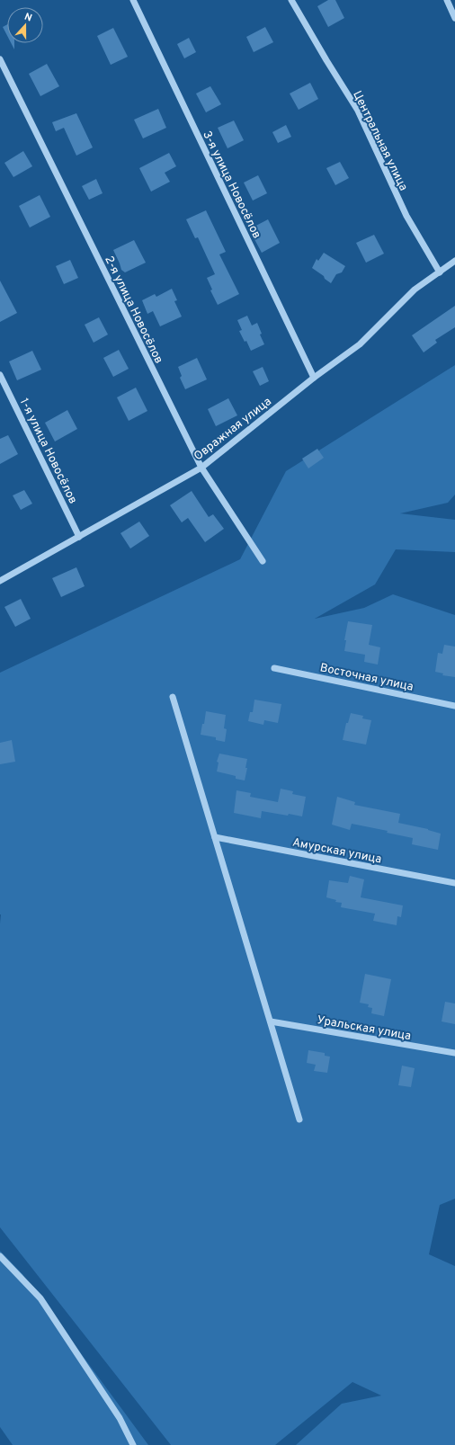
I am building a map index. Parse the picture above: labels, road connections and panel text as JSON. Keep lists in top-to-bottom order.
{
  "streets": {
    "street": [
      "Центральная улица",
      "3-я улица Новосёлов",
      "2-я улица Новосёлов",
      "Овражная улица",
      "1-я улица Новосёлов",
      "Восточная улица",
      "Амурская улица",
      "Уральская улица"
    ]
  },
  "crossings": [
    ["Центральная улица", "Овражная улица"],
    ["3-я улица Новосёлов", "Овражная улица"],
    ["2-я улица Новосёлов", "Овражная улица"],
    ["Овражная улица", "1-я улица Новосёлов"]
  ],
  "north": "top"
}
